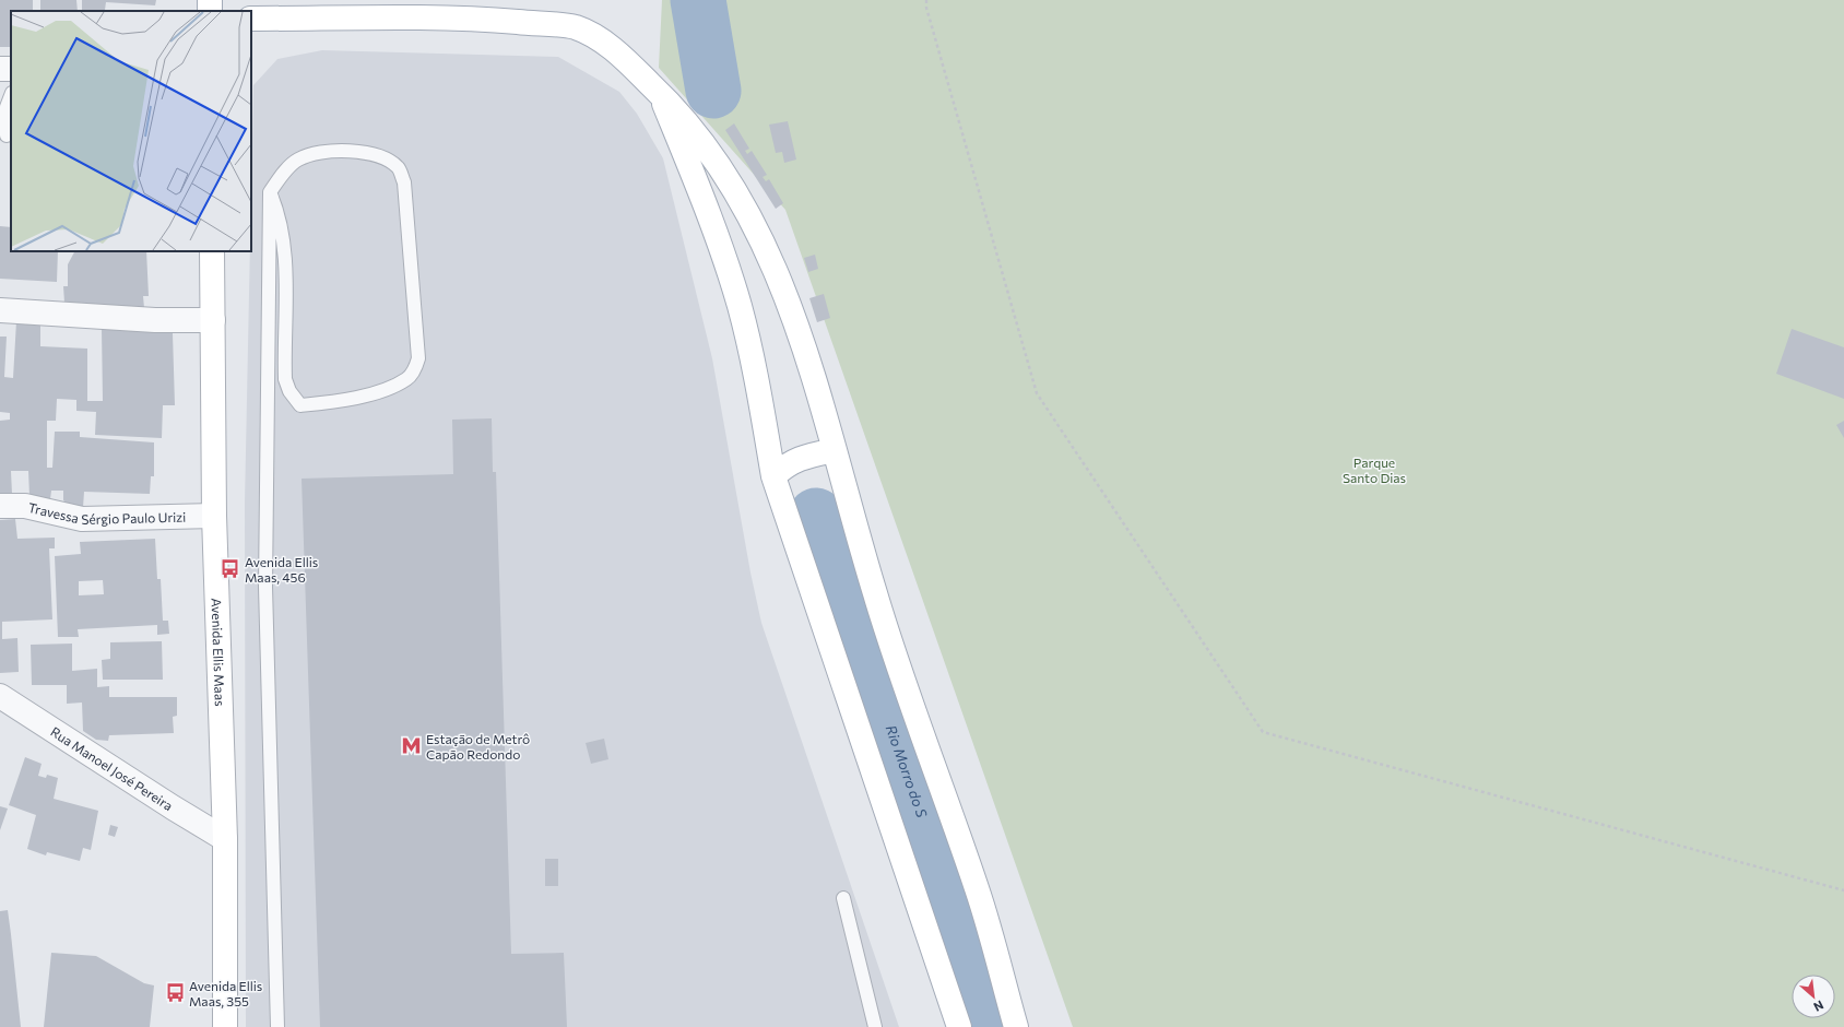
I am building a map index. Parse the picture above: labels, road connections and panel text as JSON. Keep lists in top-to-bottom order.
{
  "streets": {
    "main road": ["Avenida Ellis Maas"],
    "street": ["Travessa Sérgio Paulo Urizi", "Rua Manoel José Pereira"]
  },
  "crossings": [
    ["Travessa Sérgio Paulo Urizi", "Avenida Ellis Maas"],
    ["Avenida Ellis Maas", "Rua Manoel José Pereira"]
  ],
  "water": ["Rio Morro do S"],
  "parks": ["Parque Santo Dias"],
  "places": {
    "bus stop": ["Avenida Ellis Maas, 456", "Avenida Ellis Maas, 355"],
    "metro station": ["Estação de Metrô Capão Redondo"]
  },
  "north": "bottom right"
}
